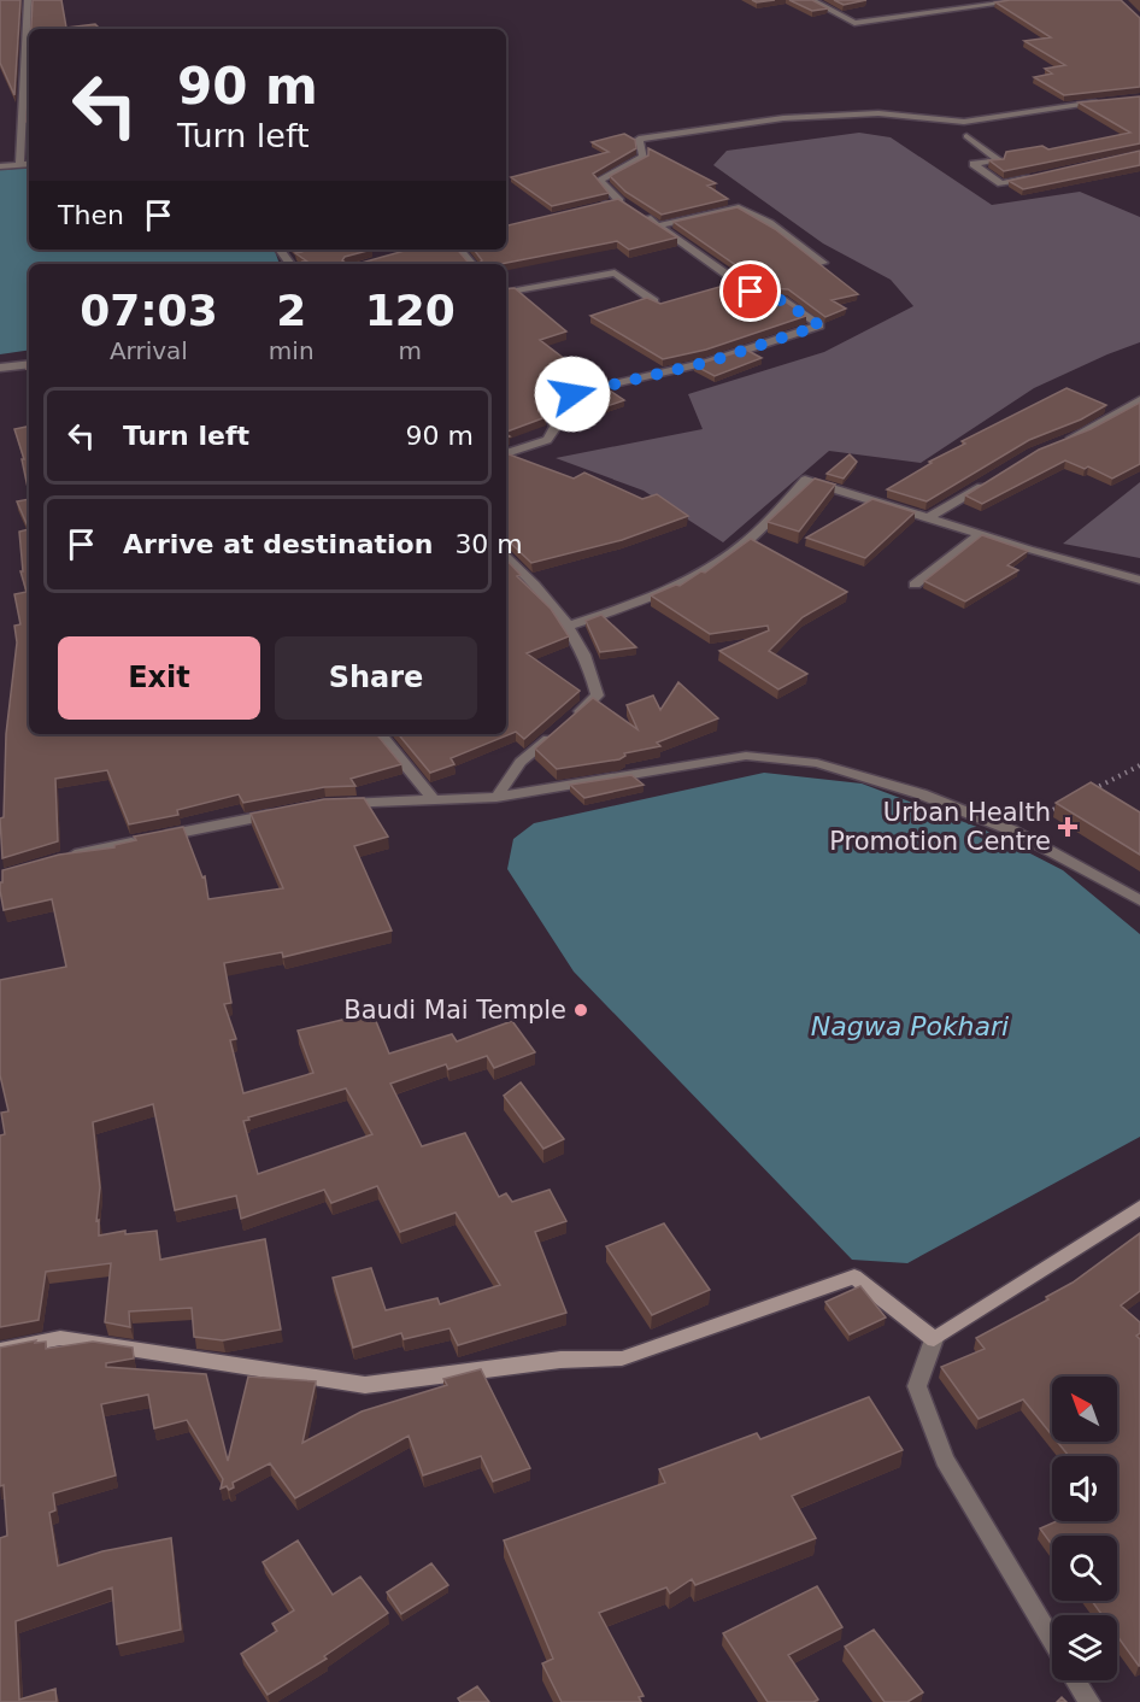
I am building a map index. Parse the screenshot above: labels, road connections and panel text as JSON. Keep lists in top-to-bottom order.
{
  "water": ["Nagwa Pokhari"],
  "places": {
    "health": ["Urban Health Promotion Centre"],
    "other": ["Baudi Mai Temple"]
  },
  "north": "top left",
  "page": {
    "turn": ["90 m", "Turn left"],
    "then": "Then",
    "eta": [
      "07:03",
      "Arrival",
      "2",
      "min",
      "120",
      "m"
    ],
    "list": [
      {
        "name": "Turn left",
        "value": "90 m"
      },
      {
        "name": "Arrive at destination",
        "value": "30 m"
      }
    ],
    "buttons": ["Exit", "Share"]
  }
}
